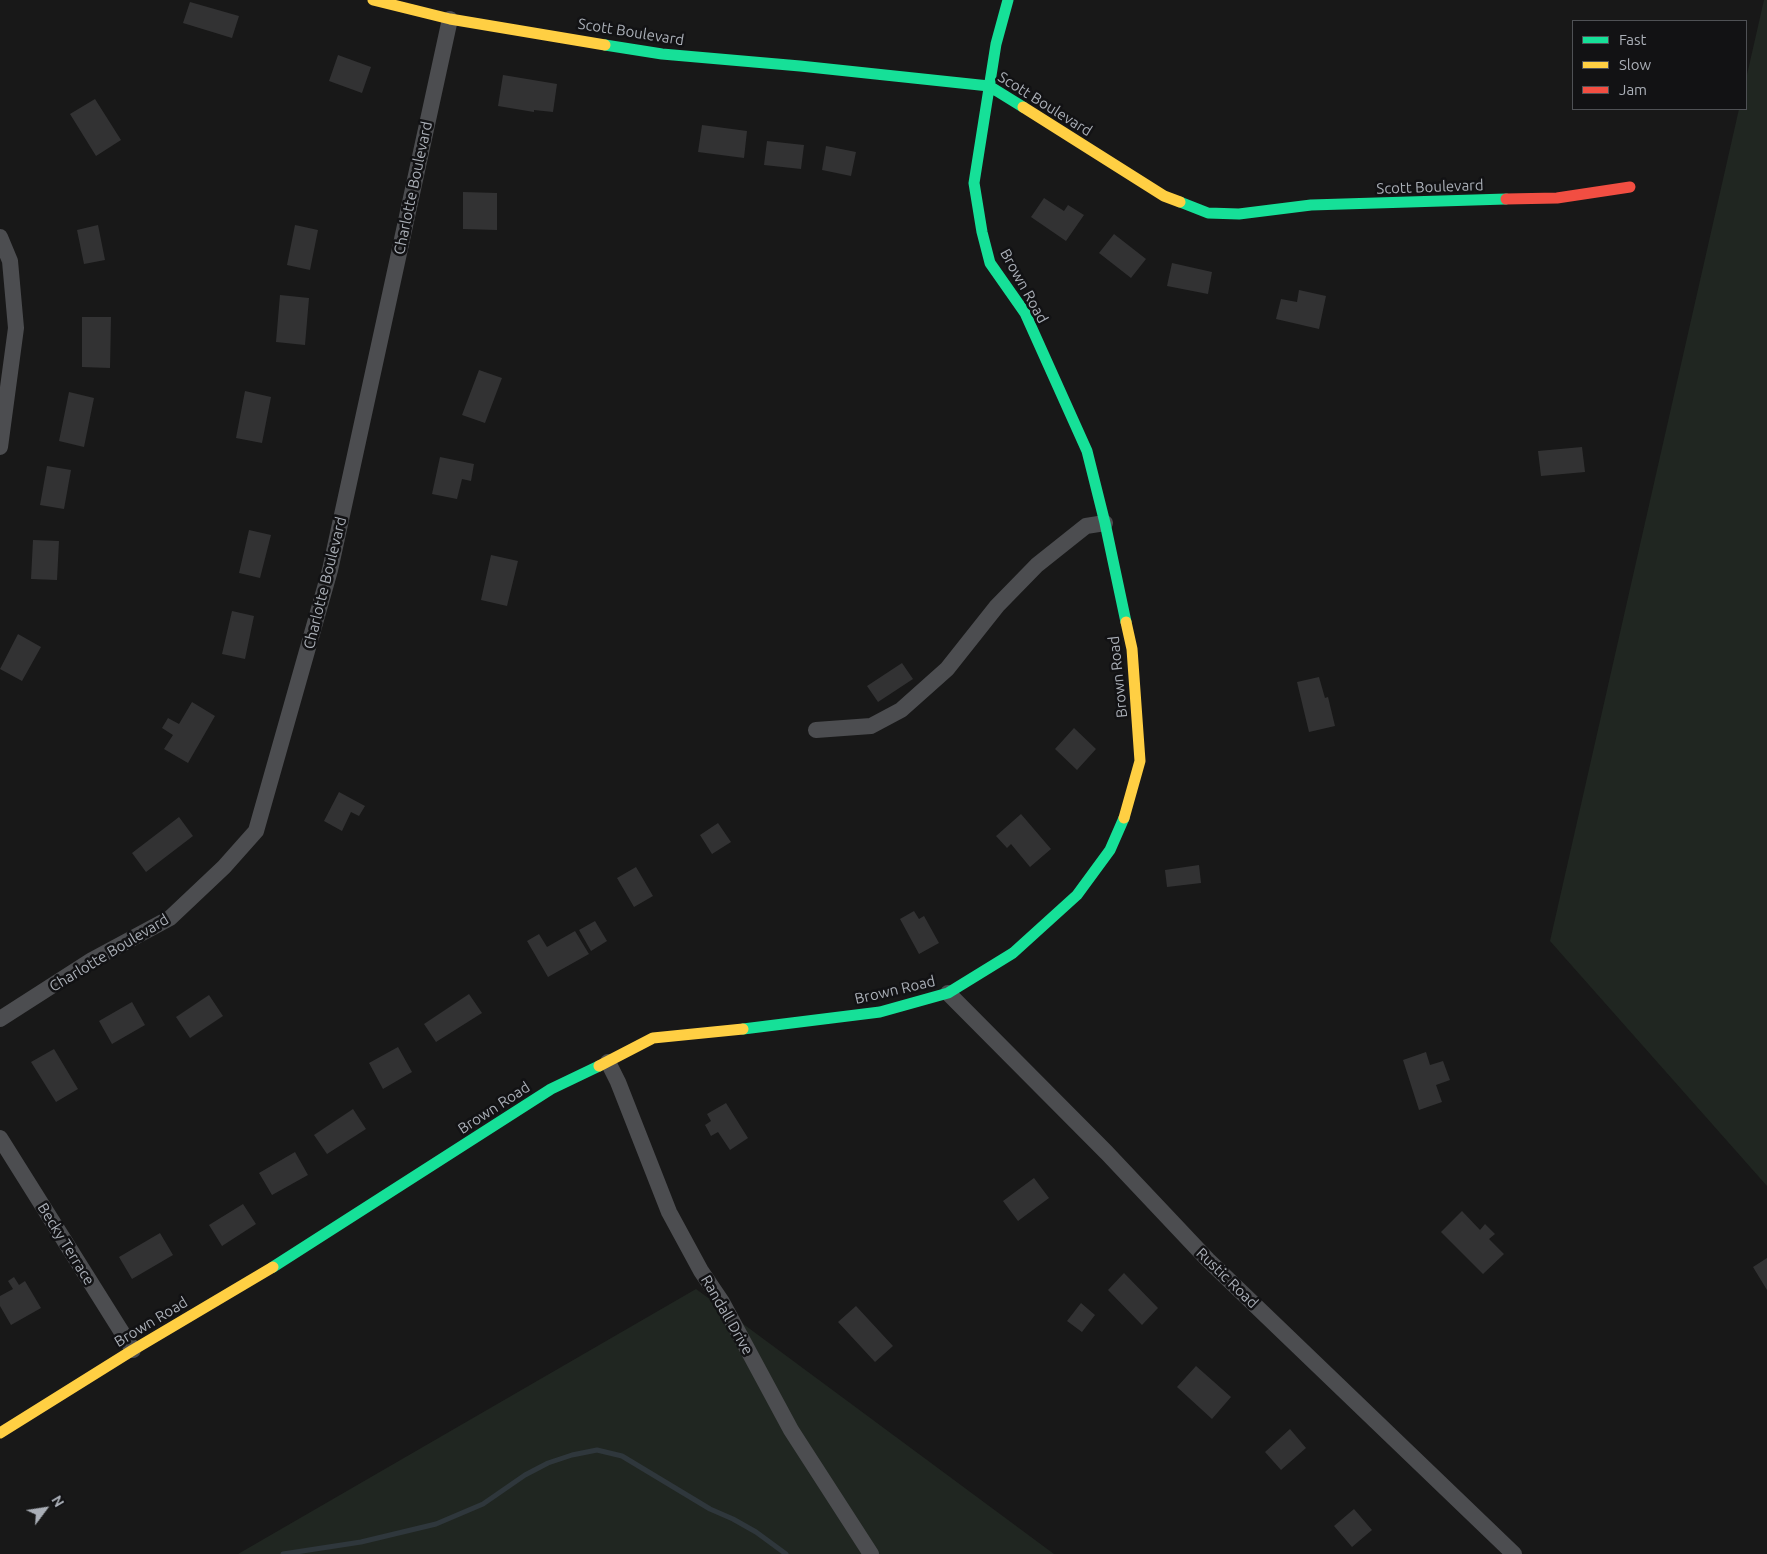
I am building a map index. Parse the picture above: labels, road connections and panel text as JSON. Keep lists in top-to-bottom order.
{
  "streets": {
    "street": [
      "Scott Boulevard",
      "Charlotte Boulevard",
      "Brown Road",
      "Becky Terrace",
      "Rustic Road",
      "Randall Drive"
    ]
  },
  "crossings": [
    ["Scott Boulevard", "Charlotte Boulevard"],
    ["Scott Boulevard", "Brown Road"],
    ["Brown Road", "Becky Terrace"],
    ["Brown Road", "Rustic Road"],
    ["Brown Road", "Randall Drive"]
  ],
  "legend": ["Fast", "Slow", "Jam"],
  "north": "top right"
}
